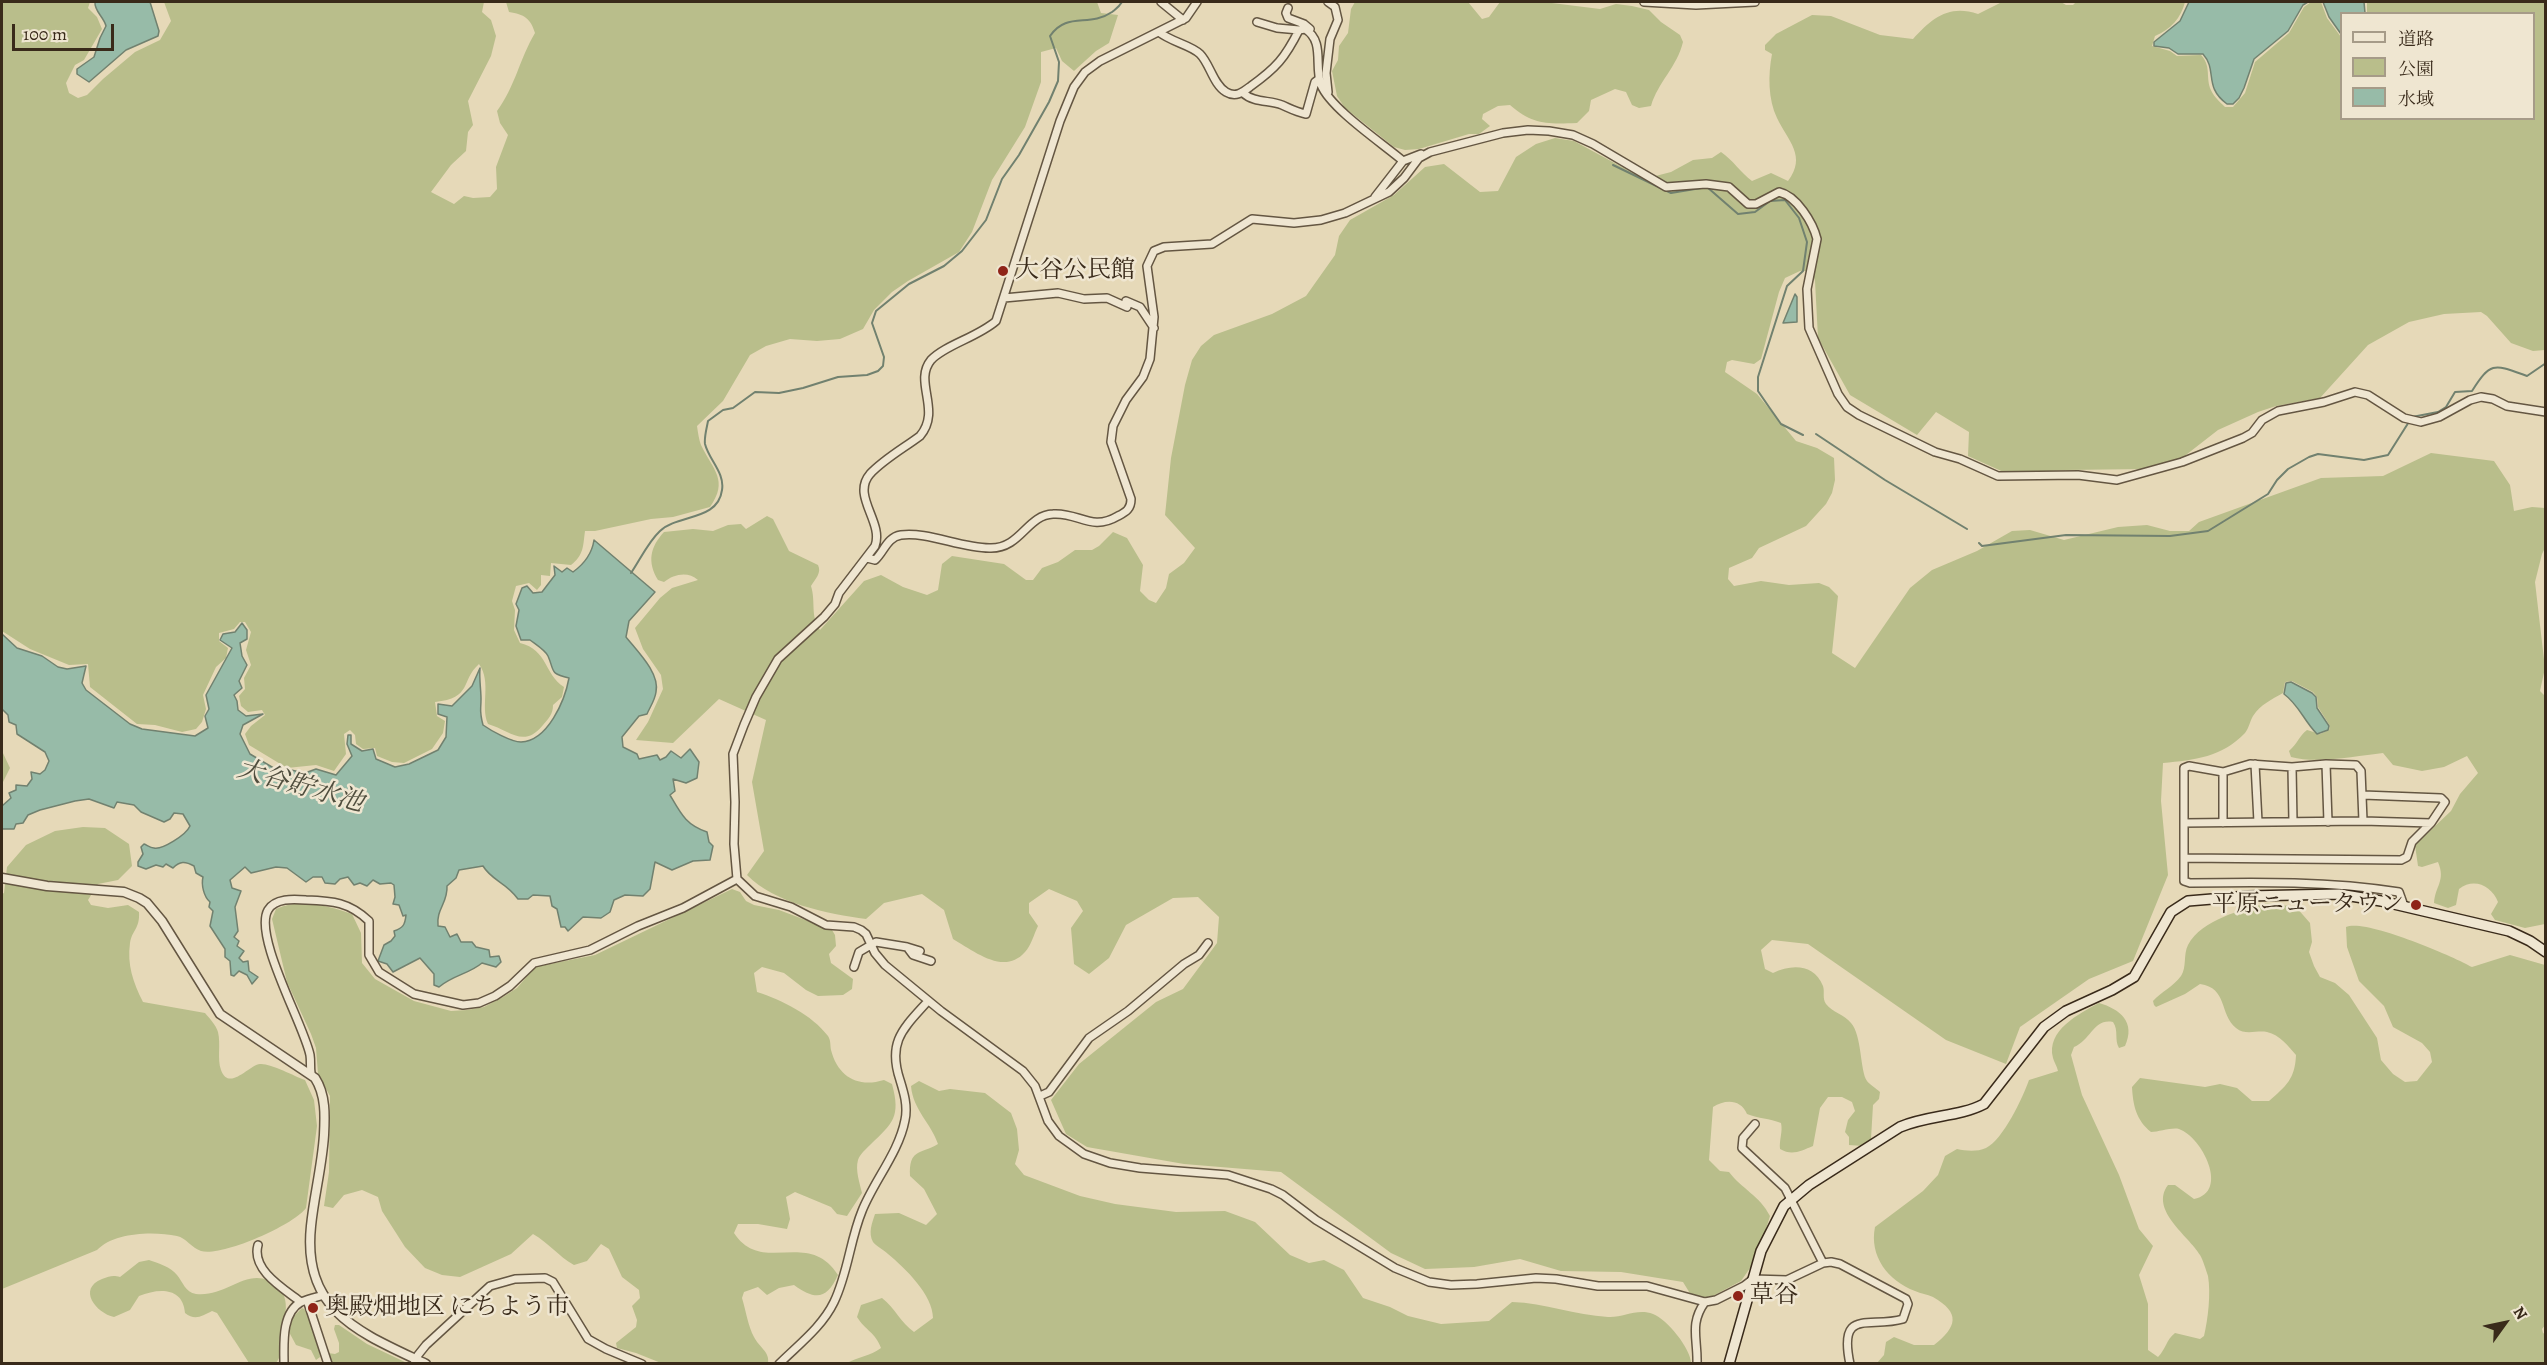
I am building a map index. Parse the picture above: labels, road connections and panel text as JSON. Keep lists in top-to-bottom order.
{
  "water": ["大谷貯水池"],
  "places": [
    "大谷公民館",
    "平原ニュータウン",
    "草谷",
    "奥殿畑地区 にちよう市"
  ],
  "legend": ["道路", "公園", "水域"],
  "scale_bar": "100 m",
  "north": "top right"
}
